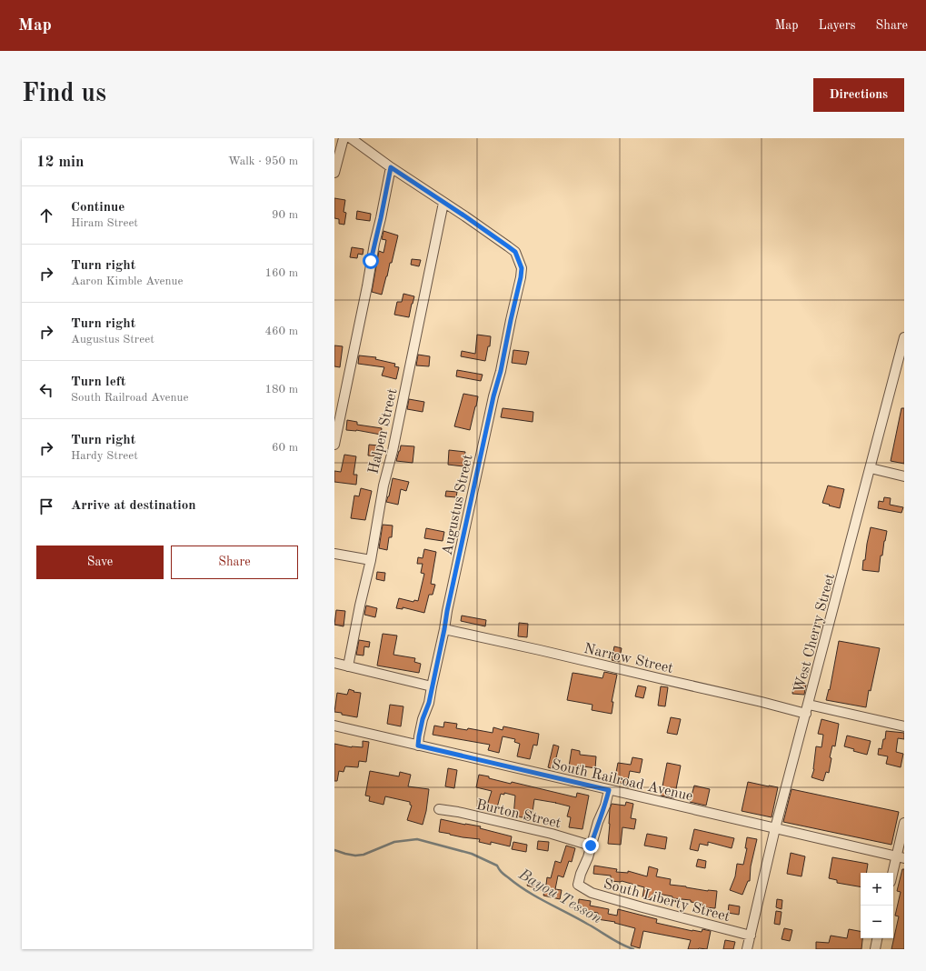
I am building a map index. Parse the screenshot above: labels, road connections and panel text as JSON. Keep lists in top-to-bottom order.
{
  "streets": {
    "street": [
      "Halpen Street",
      "Augustus Street",
      "West Cherry Street",
      "Narrow Street",
      "South Railroad Avenue",
      "Burton Street",
      "South Liberty Street"
    ]
  },
  "crossings": [
    ["Halpen Street", "Augustus Street"],
    ["Augustus Street", "Narrow Street"],
    ["Augustus Street", "South Railroad Avenue"],
    ["West Cherry Street", "Narrow Street"],
    ["West Cherry Street", "South Railroad Avenue"],
    ["West Cherry Street", "South Liberty Street"],
    ["Burton Street", "South Liberty Street"]
  ],
  "water": ["Bayou Tesson"],
  "page": {
    "header": "Map",
    "nav": ["Map", "Layers", "Share"],
    "buttons": [
      "Directions",
      ["Save", "Share"]
    ],
    "title": "Find us",
    "heading": ["12 min", "Walk · 950 m"],
    "list": [
      ["Continue", "Hiram Street", "90 m"],
      ["Turn right", "Aaron Kimble Avenue", "160 m"],
      ["Turn right", "Augustus Street", "460 m"],
      ["Turn left", "South Railroad Avenue", "180 m"],
      ["Turn right", "Hardy Street", "60 m"],
      "Arrive at destination"
    ],
    "map_buttons": ["+", "−"]
  }
}
